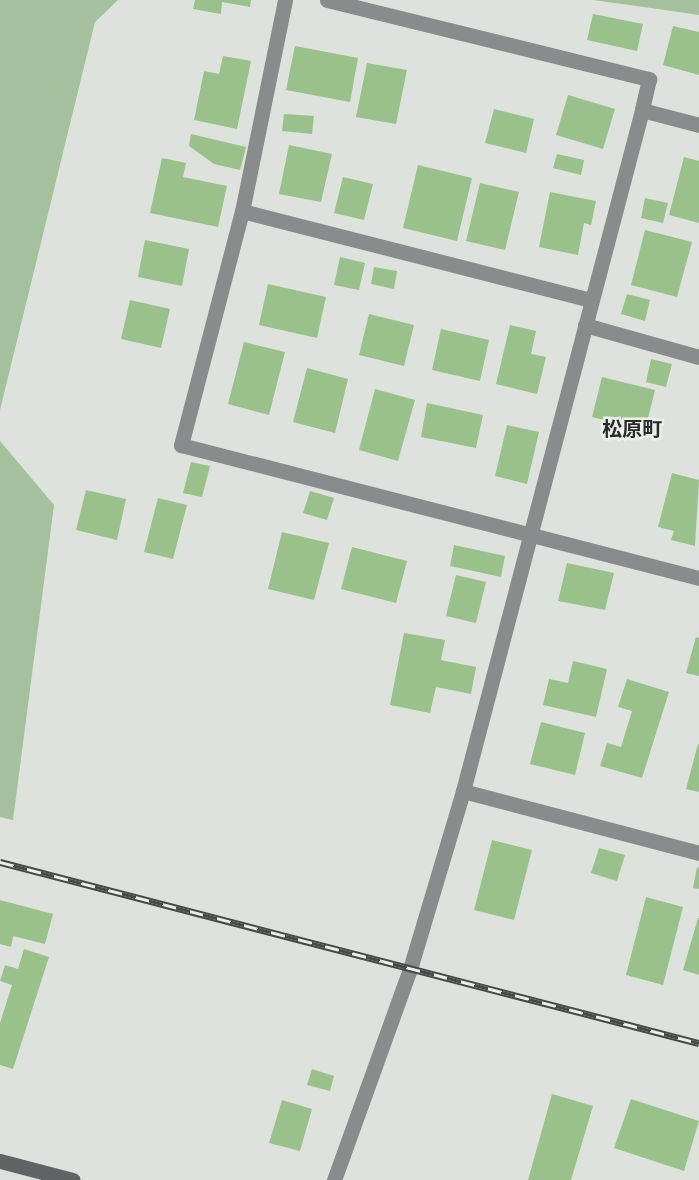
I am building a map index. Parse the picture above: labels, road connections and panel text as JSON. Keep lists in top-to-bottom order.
{
  "districts": ["松原町"]
}
